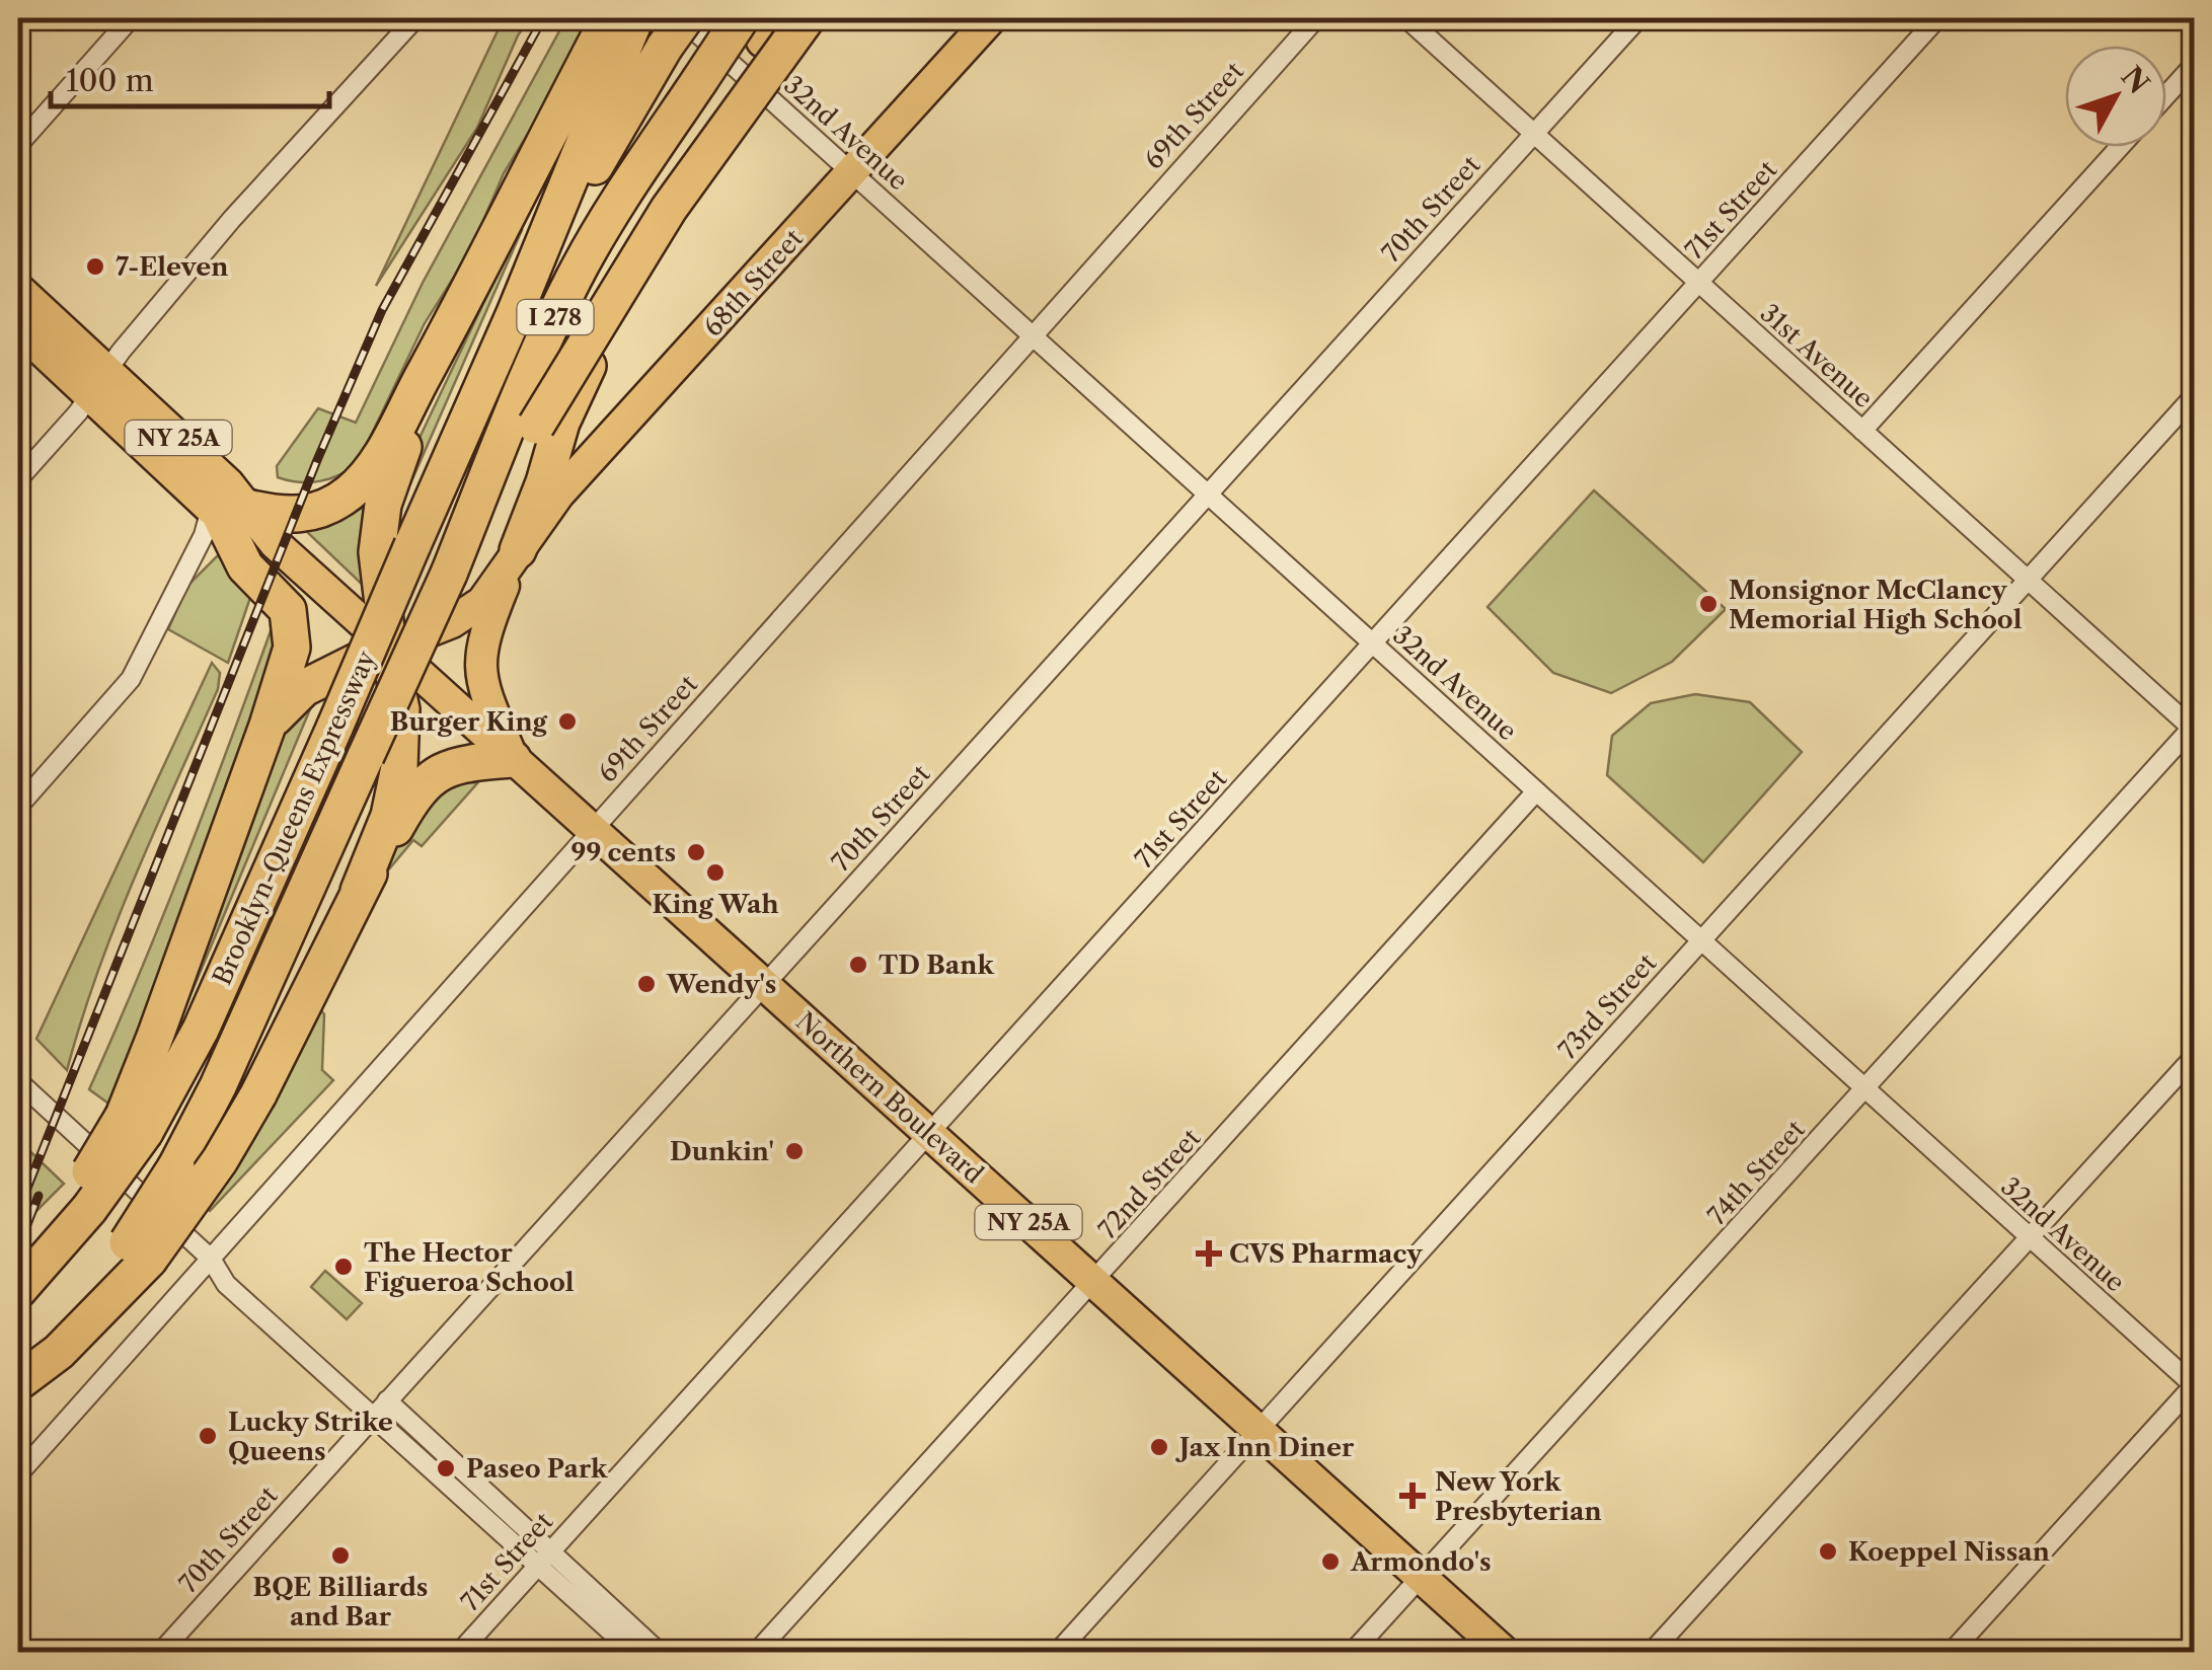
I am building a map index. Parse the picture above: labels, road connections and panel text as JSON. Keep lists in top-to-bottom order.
{
  "streets": {
    "highway": ["I 278", "Brooklyn-Queens Expressway"],
    "main road": ["68th Street", "NY 25A", "Northern Boulevard"],
    "street": [
      "69th Street",
      "32nd Avenue",
      "70th Street",
      "71st Street",
      "31st Avenue",
      "73rd Street",
      "74th Street",
      "72nd Street"
    ]
  },
  "crossings": [
    ["69th Street", "32nd Avenue"],
    ["69th Street", "Northern Boulevard"],
    ["32nd Avenue", "70th Street"],
    ["32nd Avenue", "71st Street"],
    ["32nd Avenue", "68th Street"],
    ["32nd Avenue", "73rd Street"],
    ["32nd Avenue", "74th Street"],
    ["32nd Avenue", "72nd Street"],
    ["70th Street", "31st Avenue"],
    ["70th Street", "Northern Boulevard"],
    ["71st Street", "31st Avenue"],
    ["71st Street", "Northern Boulevard"],
    ["I 278", "Brooklyn-Queens Expressway"],
    ["31st Avenue", "73rd Street"],
    ["31st Avenue", "74th Street"],
    ["73rd Street", "Northern Boulevard"],
    ["Northern Boulevard", "74th Street"],
    ["Northern Boulevard", "72nd Street"]
  ],
  "places": {
    "other": [
      "7-Eleven",
      "Monsignor McClancy Memorial High School",
      "Burger King",
      "99 cents",
      "King Wah",
      "TD Bank",
      "Wendy's",
      "Dunkin'",
      "The Hector Figueroa School",
      "Lucky Strike Queens",
      "Jax Inn Diner",
      "Paseo Park",
      "Koeppel Nissan",
      "BQE Billiards and Bar",
      "Armondo's"
    ],
    "health": ["CVS Pharmacy", "New York Presbyterian"]
  },
  "scale_bar": "100 m",
  "north": "top right"
}
